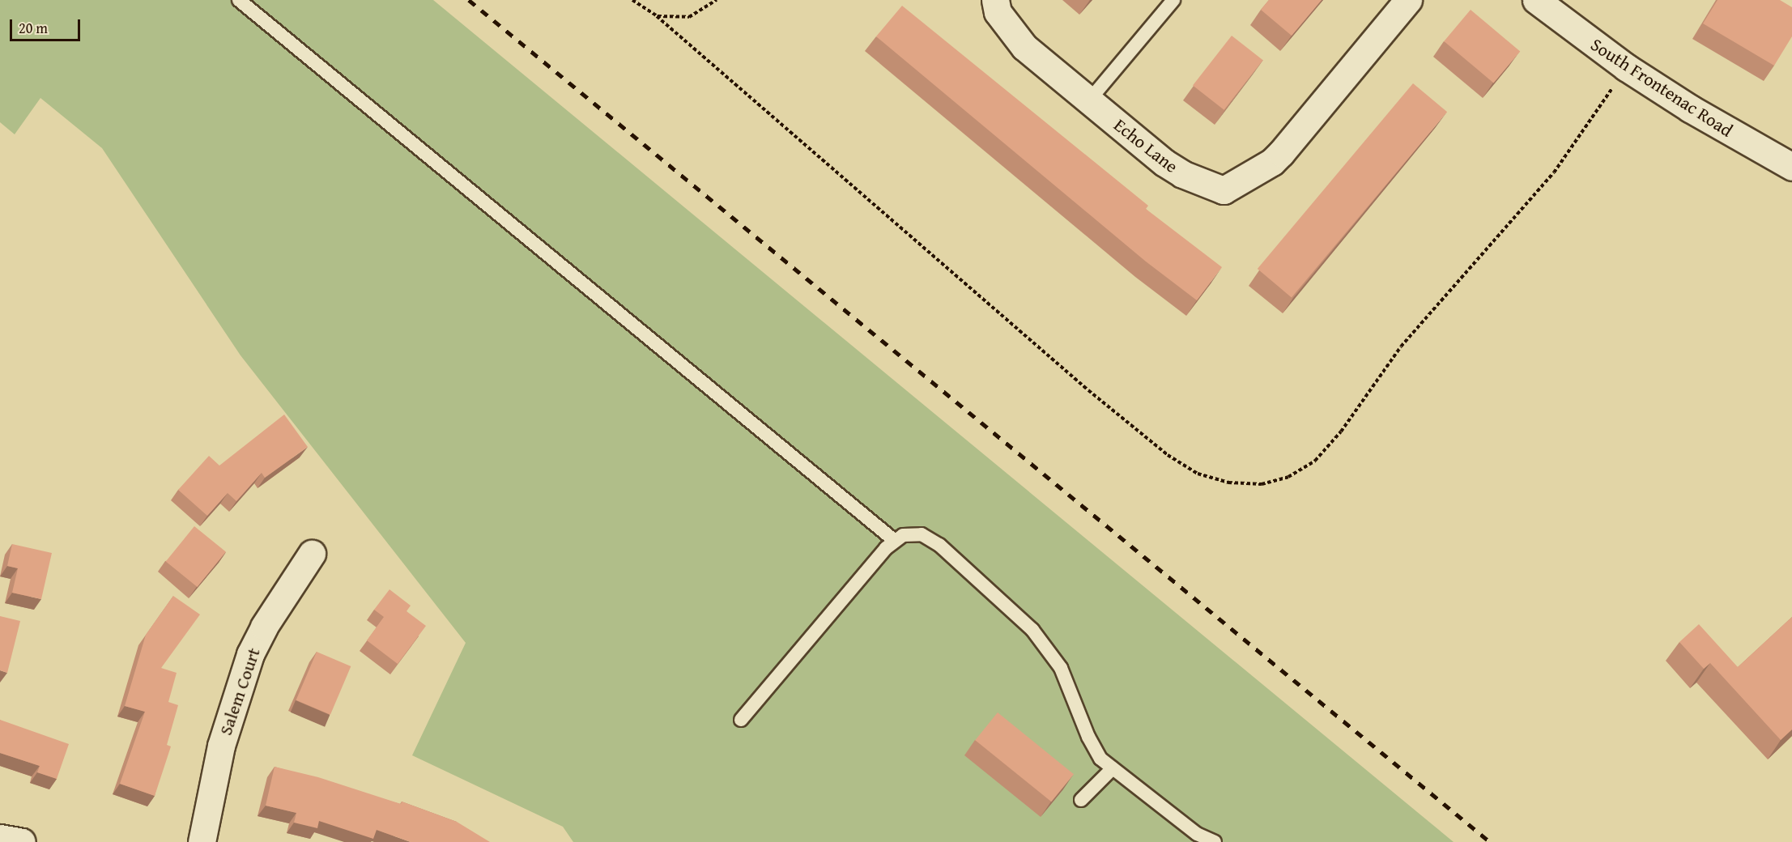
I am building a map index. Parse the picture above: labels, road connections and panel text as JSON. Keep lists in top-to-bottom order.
{
  "streets": {
    "street": ["South Frontenac Road", "Echo Lane", "Salem Court"]
  },
  "scale_bar": "20 m"
}
